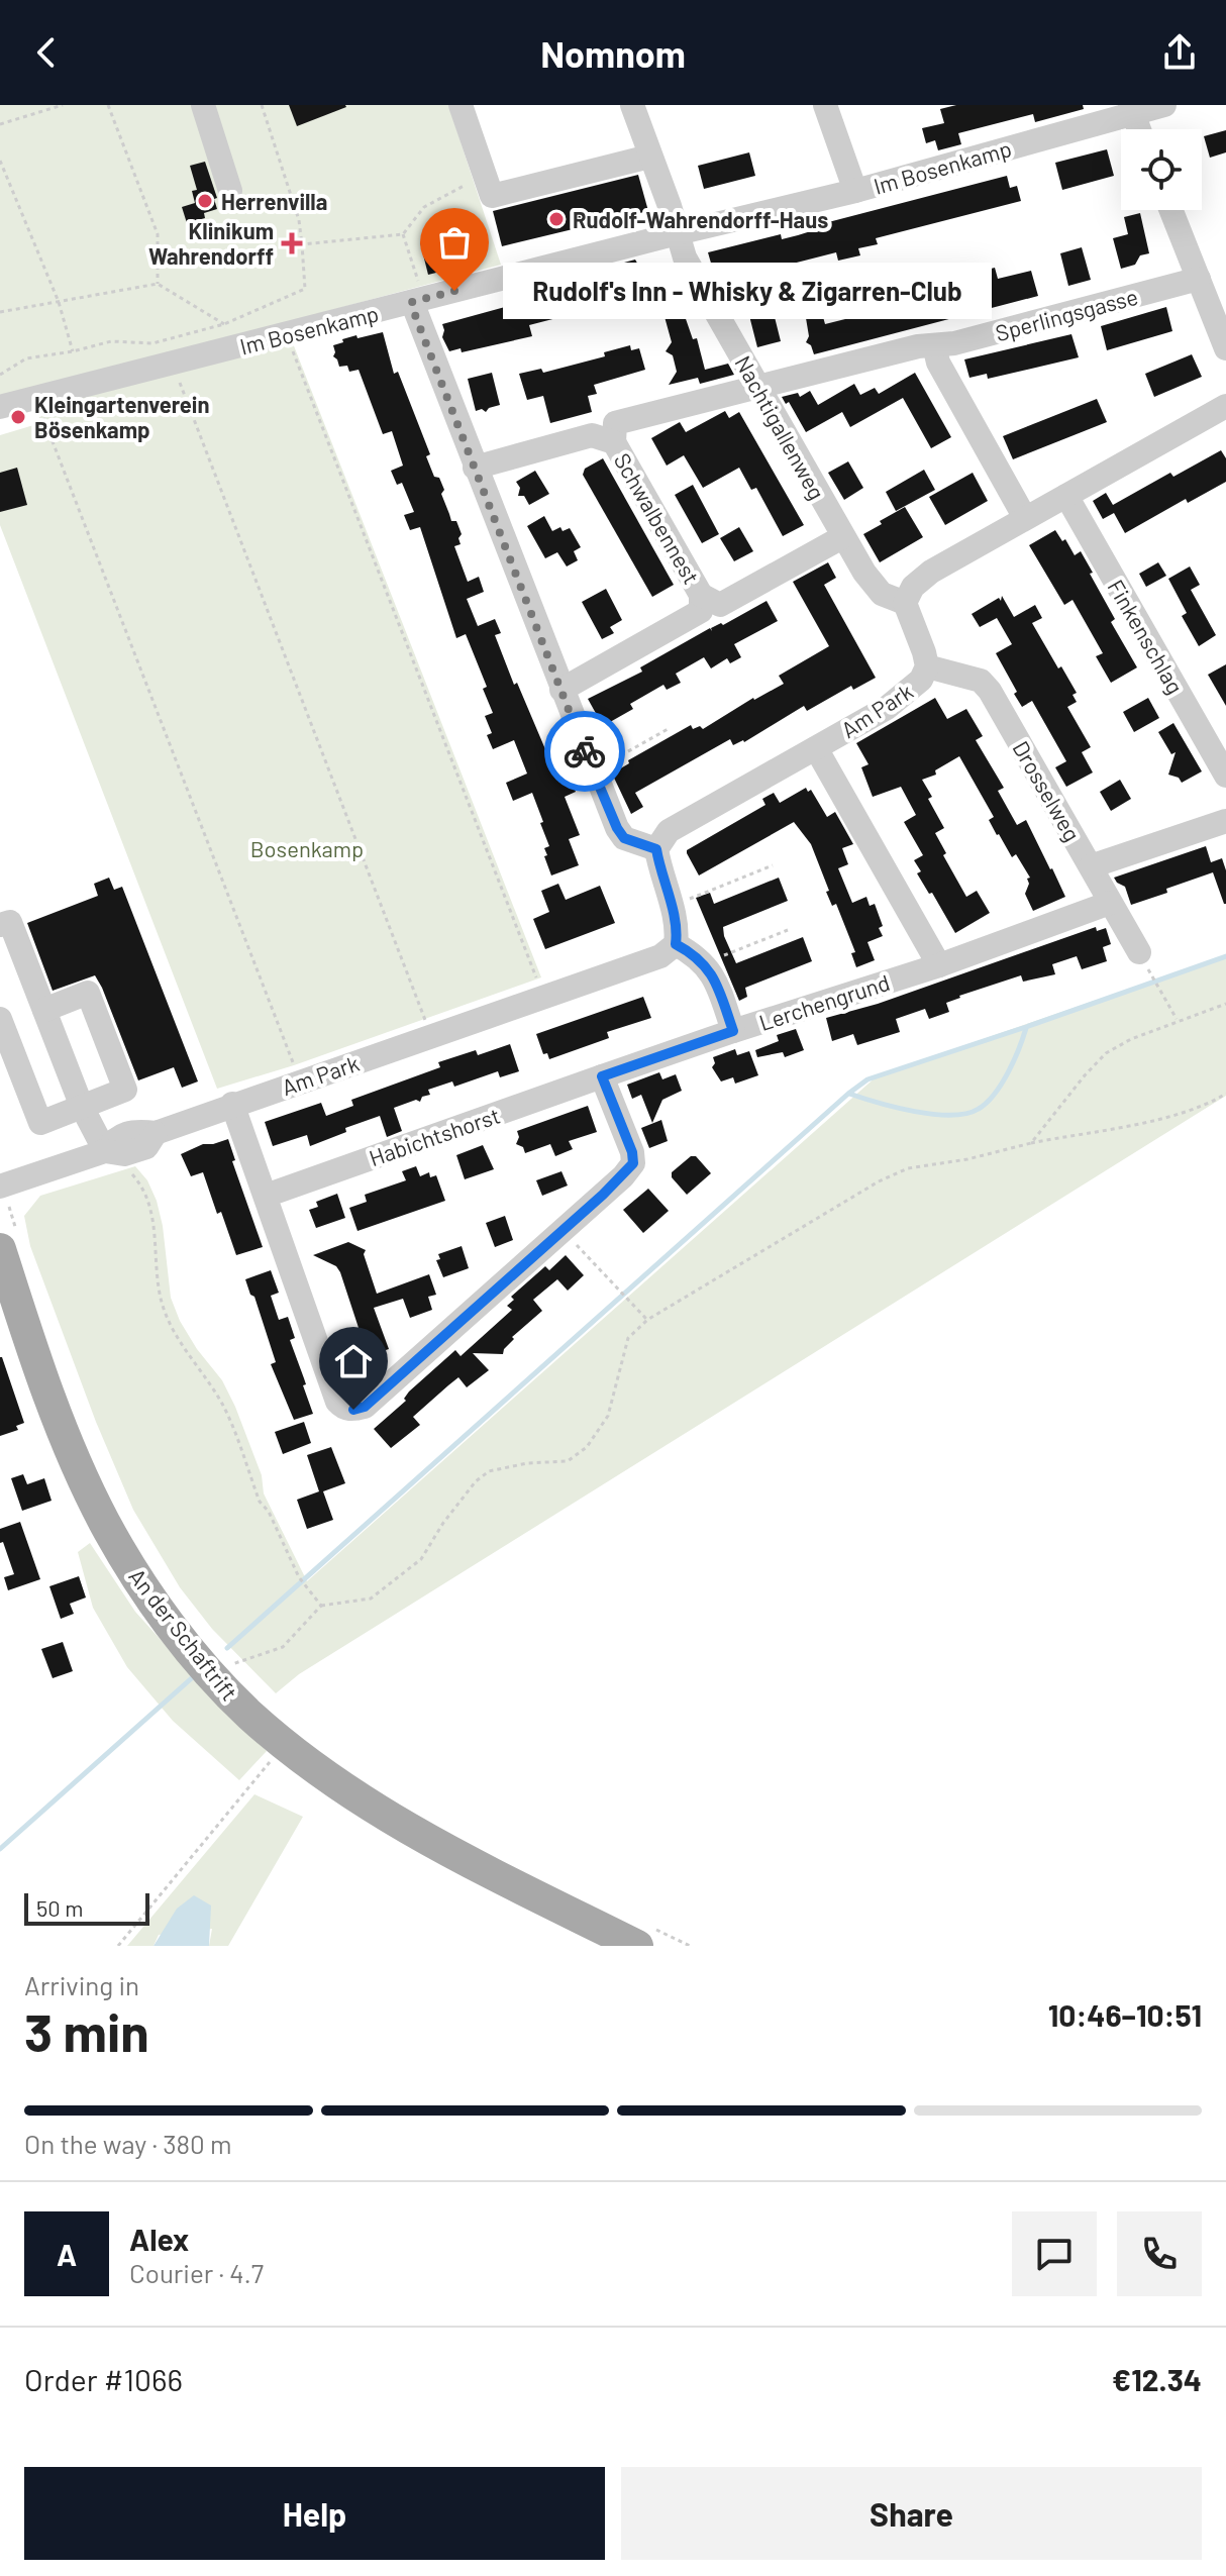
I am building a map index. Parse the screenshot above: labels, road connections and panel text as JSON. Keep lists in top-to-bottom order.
{
  "streets": {
    "main road": ["An der Schaftrift"],
    "street": [
      "Im Bosenkamp",
      "Sperlingsgasse",
      "Nachtigallenweg",
      "Schwalbennest",
      "Finkenschlag",
      "Am Park",
      "Drosselweg",
      "Lerchengrund",
      "Habichtshorst"
    ]
  },
  "crossings": [
    ["Im Bosenkamp", "Nachtigallenweg"],
    ["Sperlingsgasse", "Nachtigallenweg"],
    ["Sperlingsgasse", "Schwalbennest"],
    ["Nachtigallenweg", "Schwalbennest"],
    ["Nachtigallenweg", "Am Park"],
    ["Am Park", "Drosselweg"],
    ["Drosselweg", "Lerchengrund"],
    ["Lerchengrund", "Habichtshorst"]
  ],
  "parks": ["Bosenkamp"],
  "places": {
    "other": [
      "Herrenvilla",
      "Rudolf-Wahrendorff-Haus",
      "Rudolf's Inn - Whisky & Zigarren-Club",
      "Kleingartenverein Bösenkamp"
    ],
    "health": ["Klinikum Wahrendorff"]
  },
  "scale_bar": "50 m",
  "page": {
    "header": "Nomnom",
    "bubble": "Rudolf's Inn - Whisky & Zigarren-Club",
    "scale": "50 m",
    "heading": ["3 min", "Arriving in", "10:46–10:51"],
    "panel": [
      "Alex",
      "Courier · 4.7",
      "Order #1066",
      "€12.34"
    ],
    "bar": "On the way · 380 m",
    "round": "A",
    "buttons": ["Help", "Share"]
  }
}
